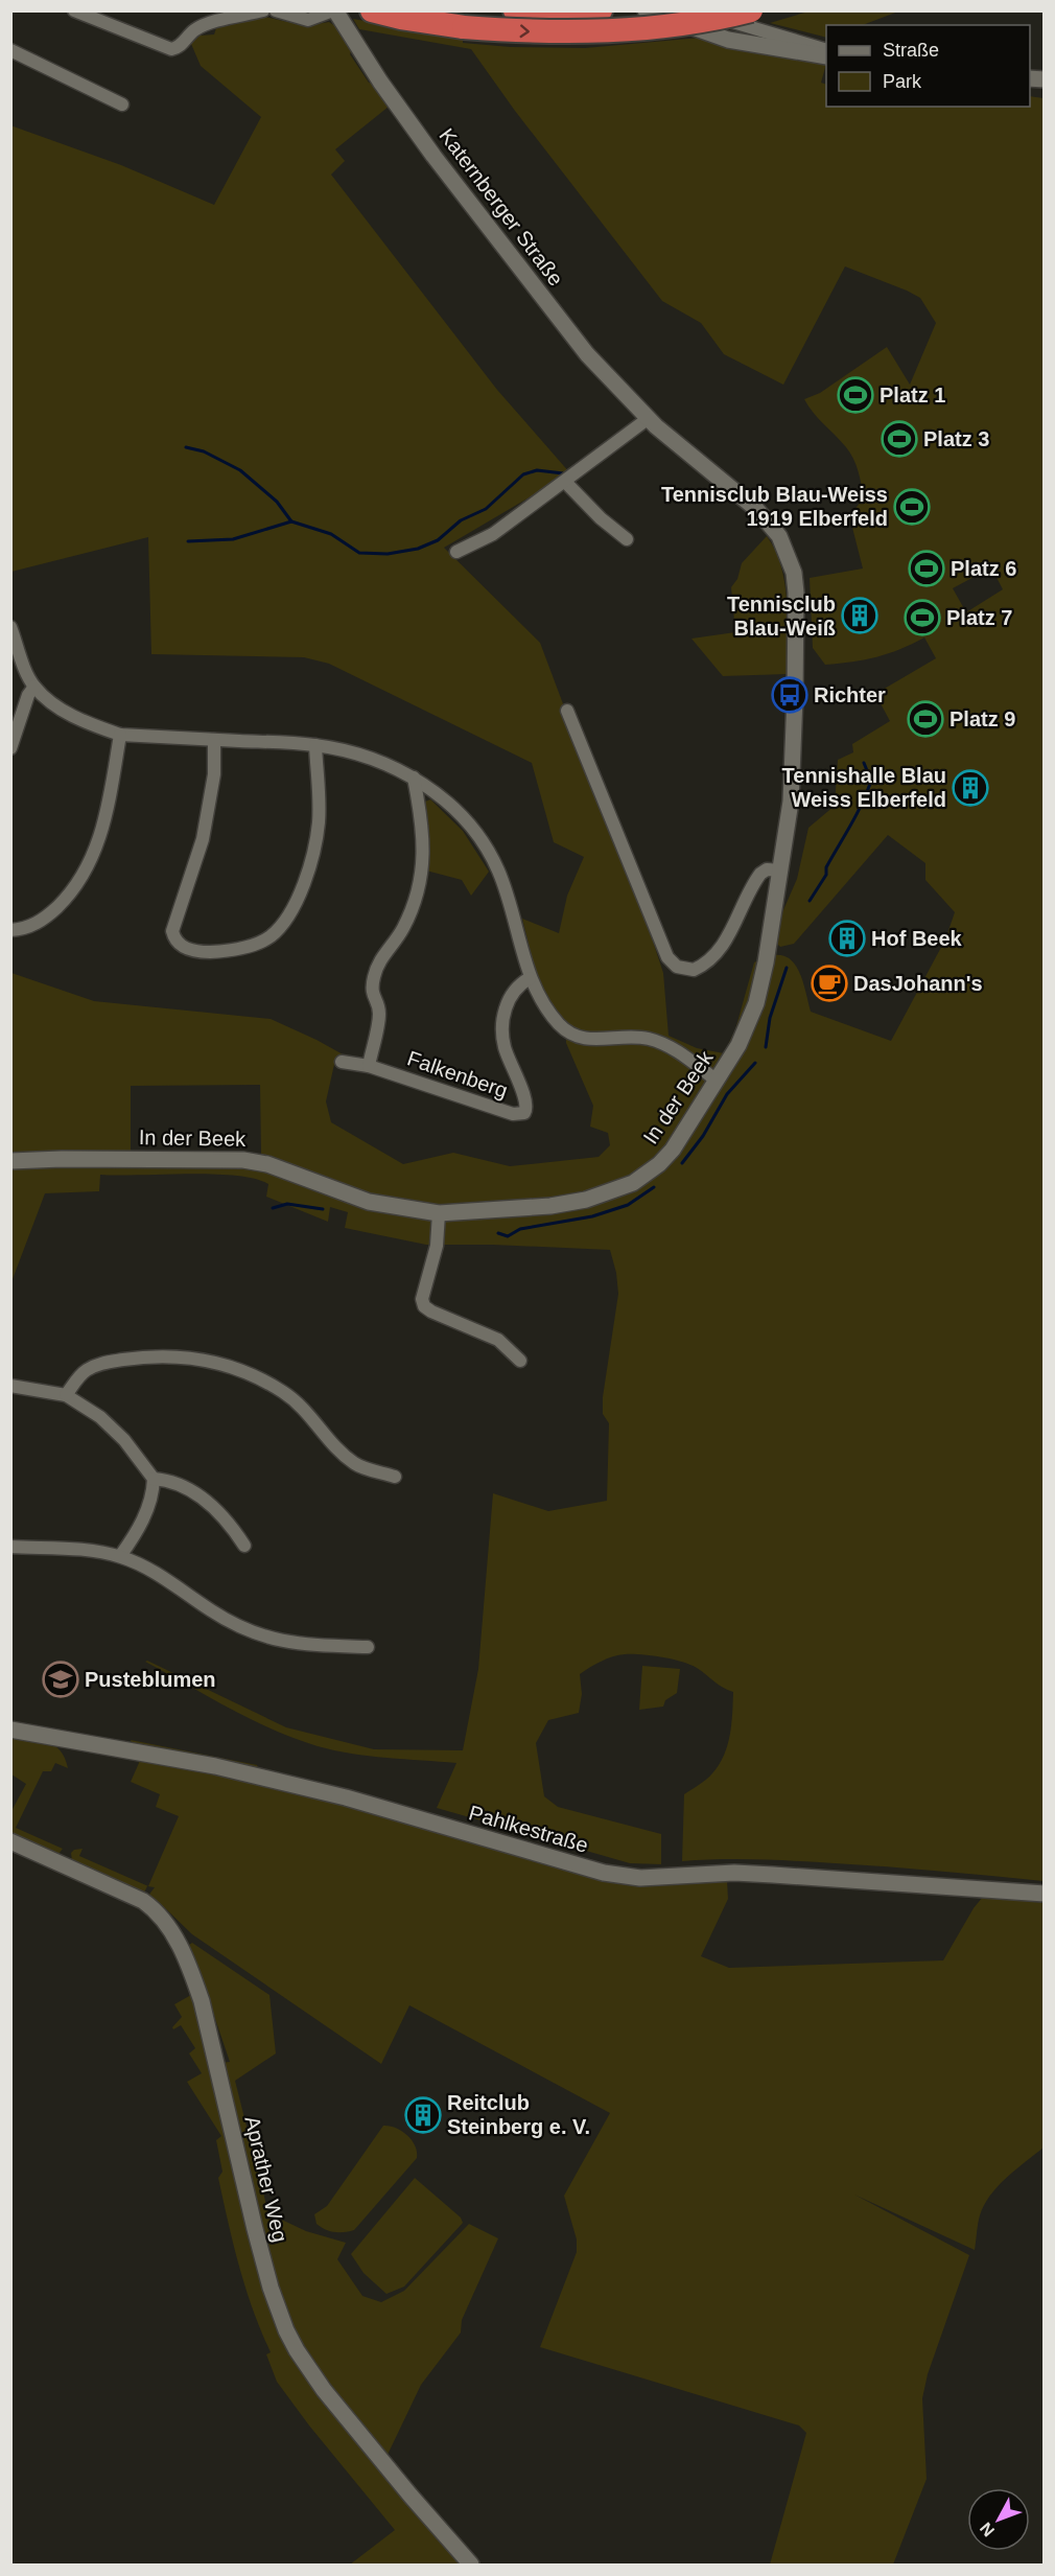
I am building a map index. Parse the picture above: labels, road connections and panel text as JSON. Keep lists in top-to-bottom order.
{
  "streets": {
    "street": [
      "Katernberger Straße",
      "Falkenberg",
      "In der Beek",
      "Pahlkestraße",
      "Aprather Weg"
    ]
  },
  "crossings": [
    ["Katernberger Straße", "In der Beek"]
  ],
  "places": {
    "sports": [
      "Platz 1",
      "Platz 3",
      "Tennisclub Blau-Weiss 1919 Elberfeld",
      "Platz 6",
      "Platz 7",
      "Platz 9"
    ],
    "building": [
      "Tennisclub Blau-Weiß",
      "Tennishalle Blau Weiss Elberfeld",
      "Hof Beek",
      "Reitclub Steinberg e. V."
    ],
    "bus stop": ["Richter"],
    "cafe": ["DasJohann's"],
    "school or university": ["Pusteblumen"]
  },
  "legend": ["Straße", "Park"],
  "north": "bottom left"
}
